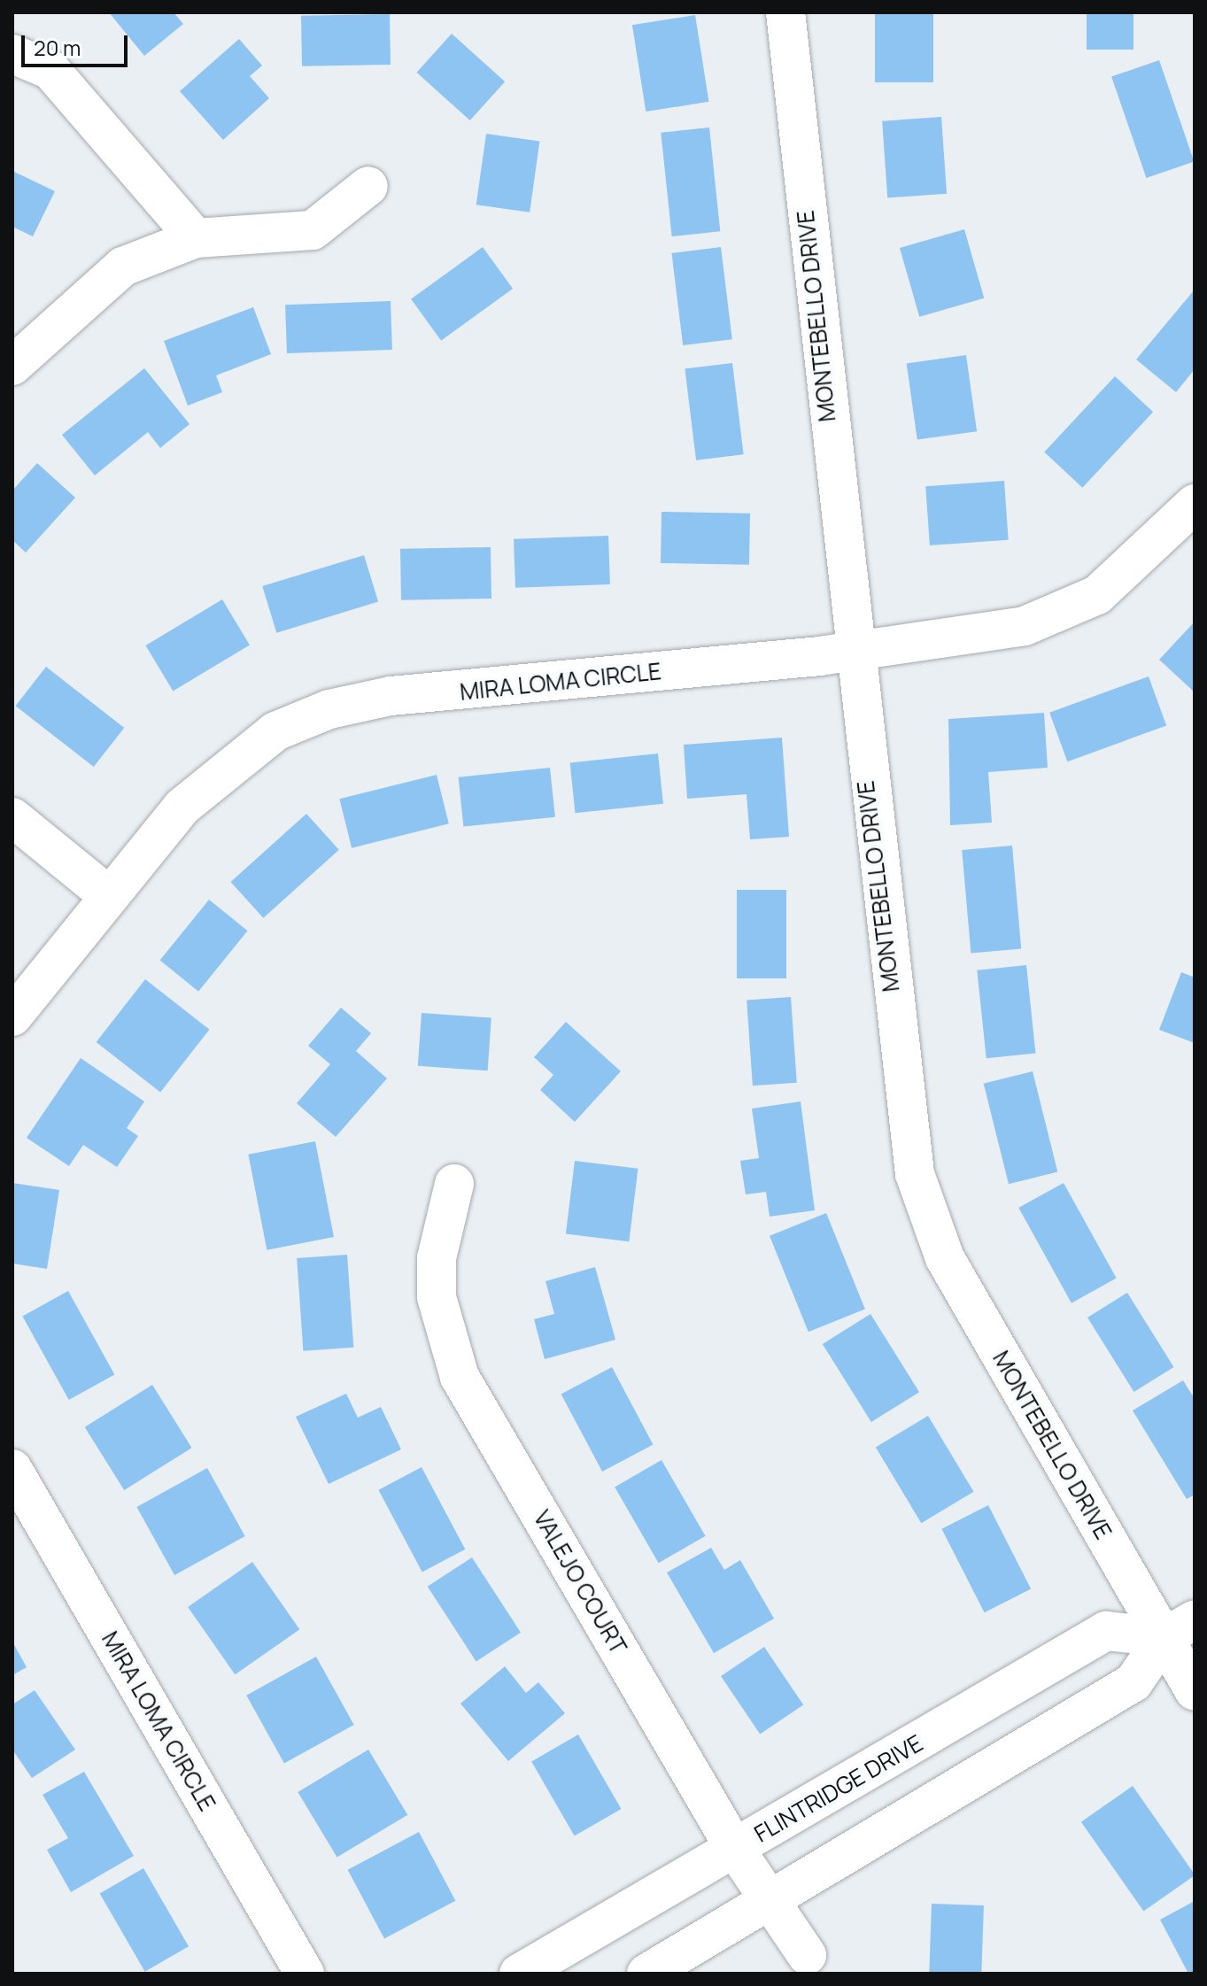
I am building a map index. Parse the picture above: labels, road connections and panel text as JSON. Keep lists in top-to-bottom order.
{
  "streets": {
    "street": [
      "MONTEBELLO DRIVE",
      "MIRA LOMA CIRCLE",
      "VALEJO COURT",
      "FLINTRIDGE DRIVE"
    ]
  },
  "crossings": [
    ["MONTEBELLO DRIVE", "MIRA LOMA CIRCLE"],
    ["MONTEBELLO DRIVE", "FLINTRIDGE DRIVE"],
    ["VALEJO COURT", "FLINTRIDGE DRIVE"]
  ],
  "scale_bar": "20 m"
}
